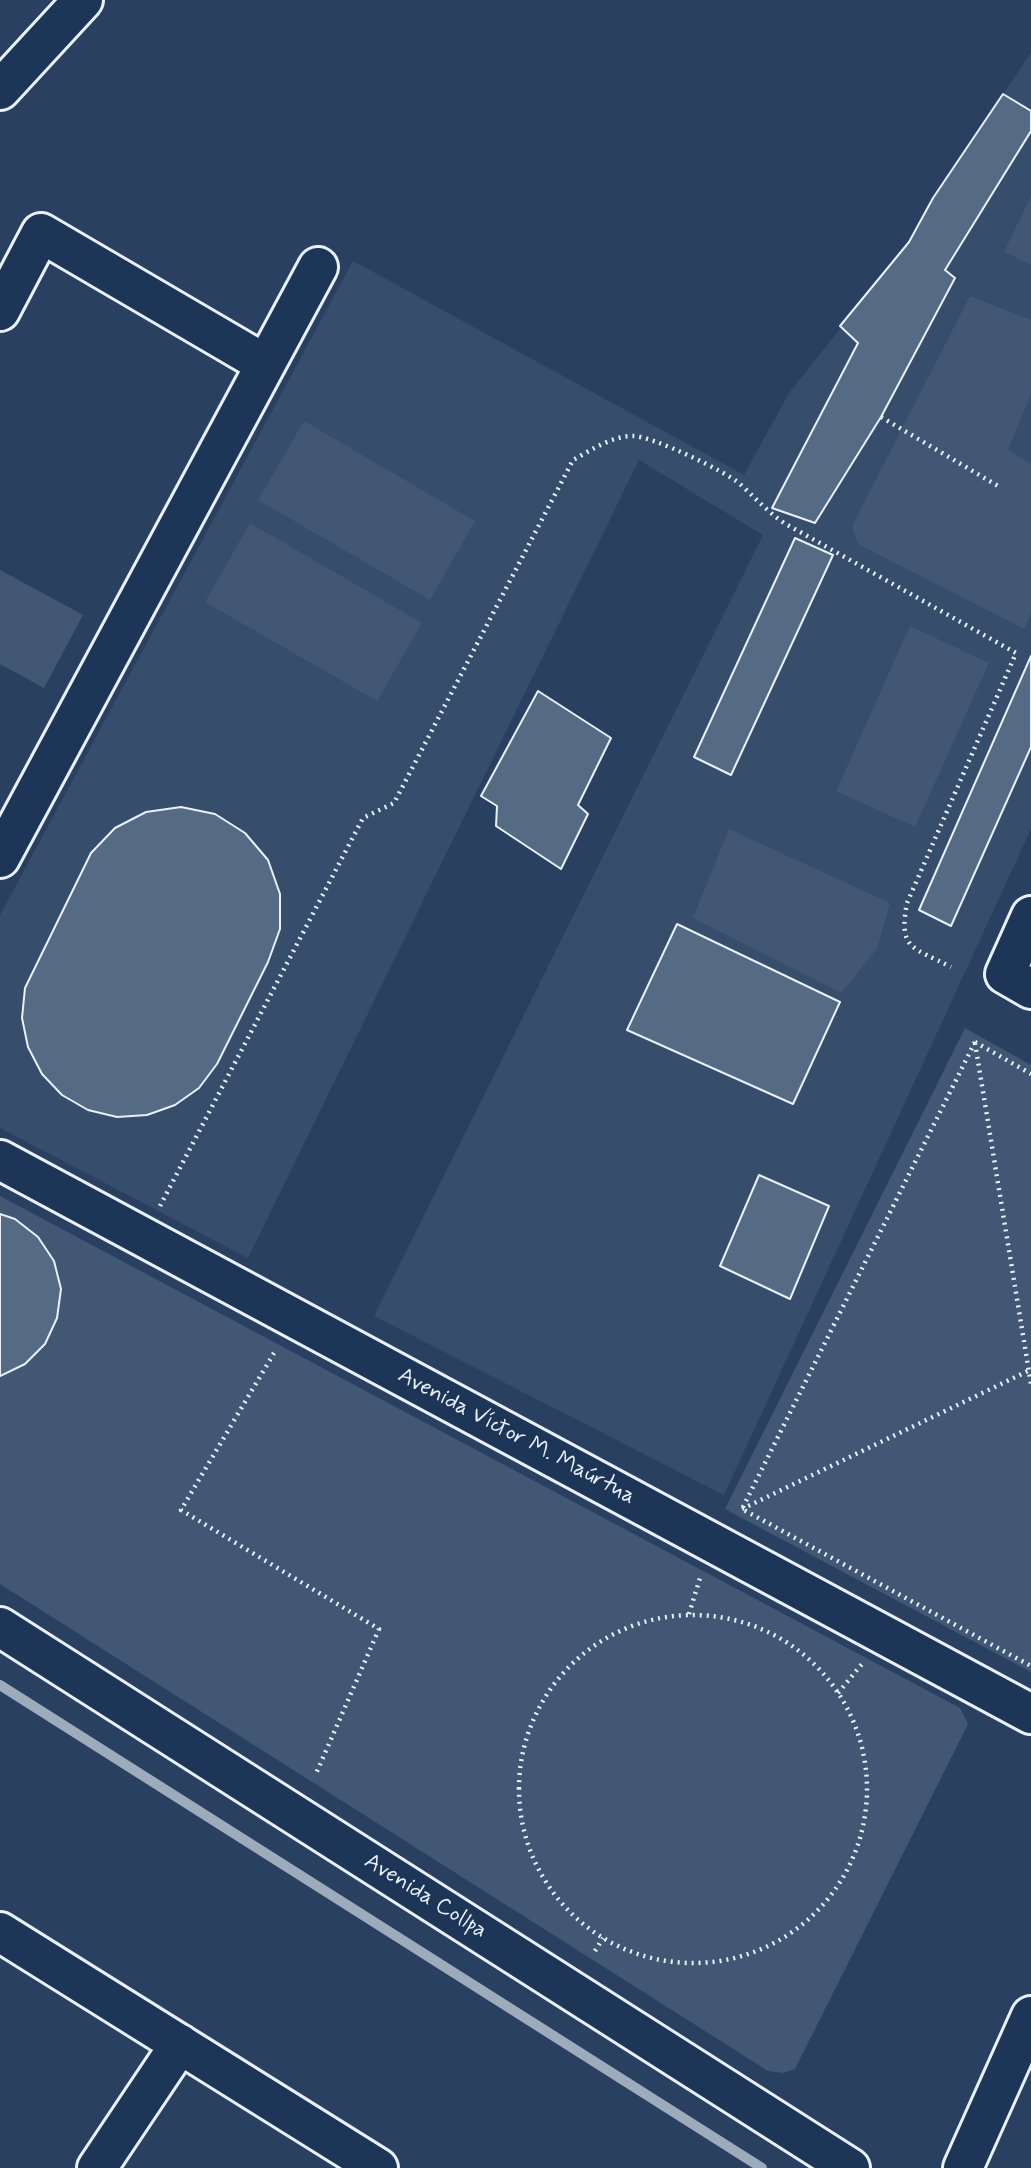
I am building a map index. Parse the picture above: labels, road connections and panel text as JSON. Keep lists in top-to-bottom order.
{
  "streets": {
    "street": ["Avenida Víctor M. Maúrtua", "Avenida Collpa"]
  }
}
